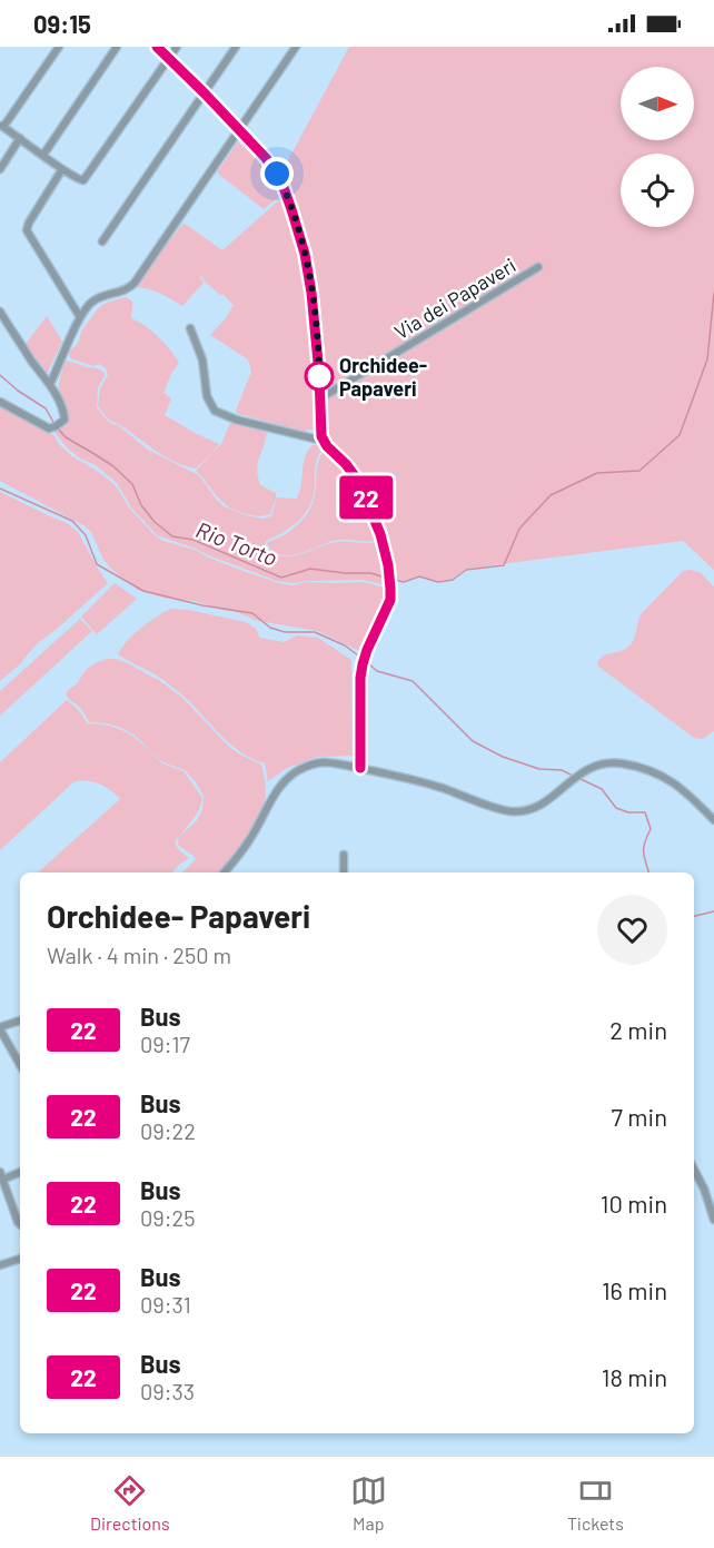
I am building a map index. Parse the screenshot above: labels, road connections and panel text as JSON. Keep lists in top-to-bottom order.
{
  "streets": {
    "street": ["Via dei Papaveri"]
  },
  "water": ["Rio Torto"],
  "places": ["Orchidee- Papaveri"],
  "lines": ["bus line 22"],
  "north": "right",
  "page": {
    "status": "09:15",
    "on_map": "22",
    "heading": ["Orchidee- Papaveri", "Walk · 4 min · 250 m"],
    "list": [
      {
        "mark": "22",
        "name": "Bus",
        "note": "09:17",
        "value": "2 min"
      },
      {
        "mark": "22",
        "name": "Bus",
        "note": "09:22",
        "value": "7 min"
      },
      {
        "mark": "22",
        "name": "Bus",
        "note": "09:25",
        "value": "10 min"
      },
      {
        "mark": "22",
        "name": "Bus",
        "note": "09:31",
        "value": "16 min"
      },
      {
        "mark": "22",
        "name": "Bus",
        "note": "09:33",
        "value": "18 min"
      }
    ],
    "tabs": ["Directions", "Map", "Tickets"]
  }
}
